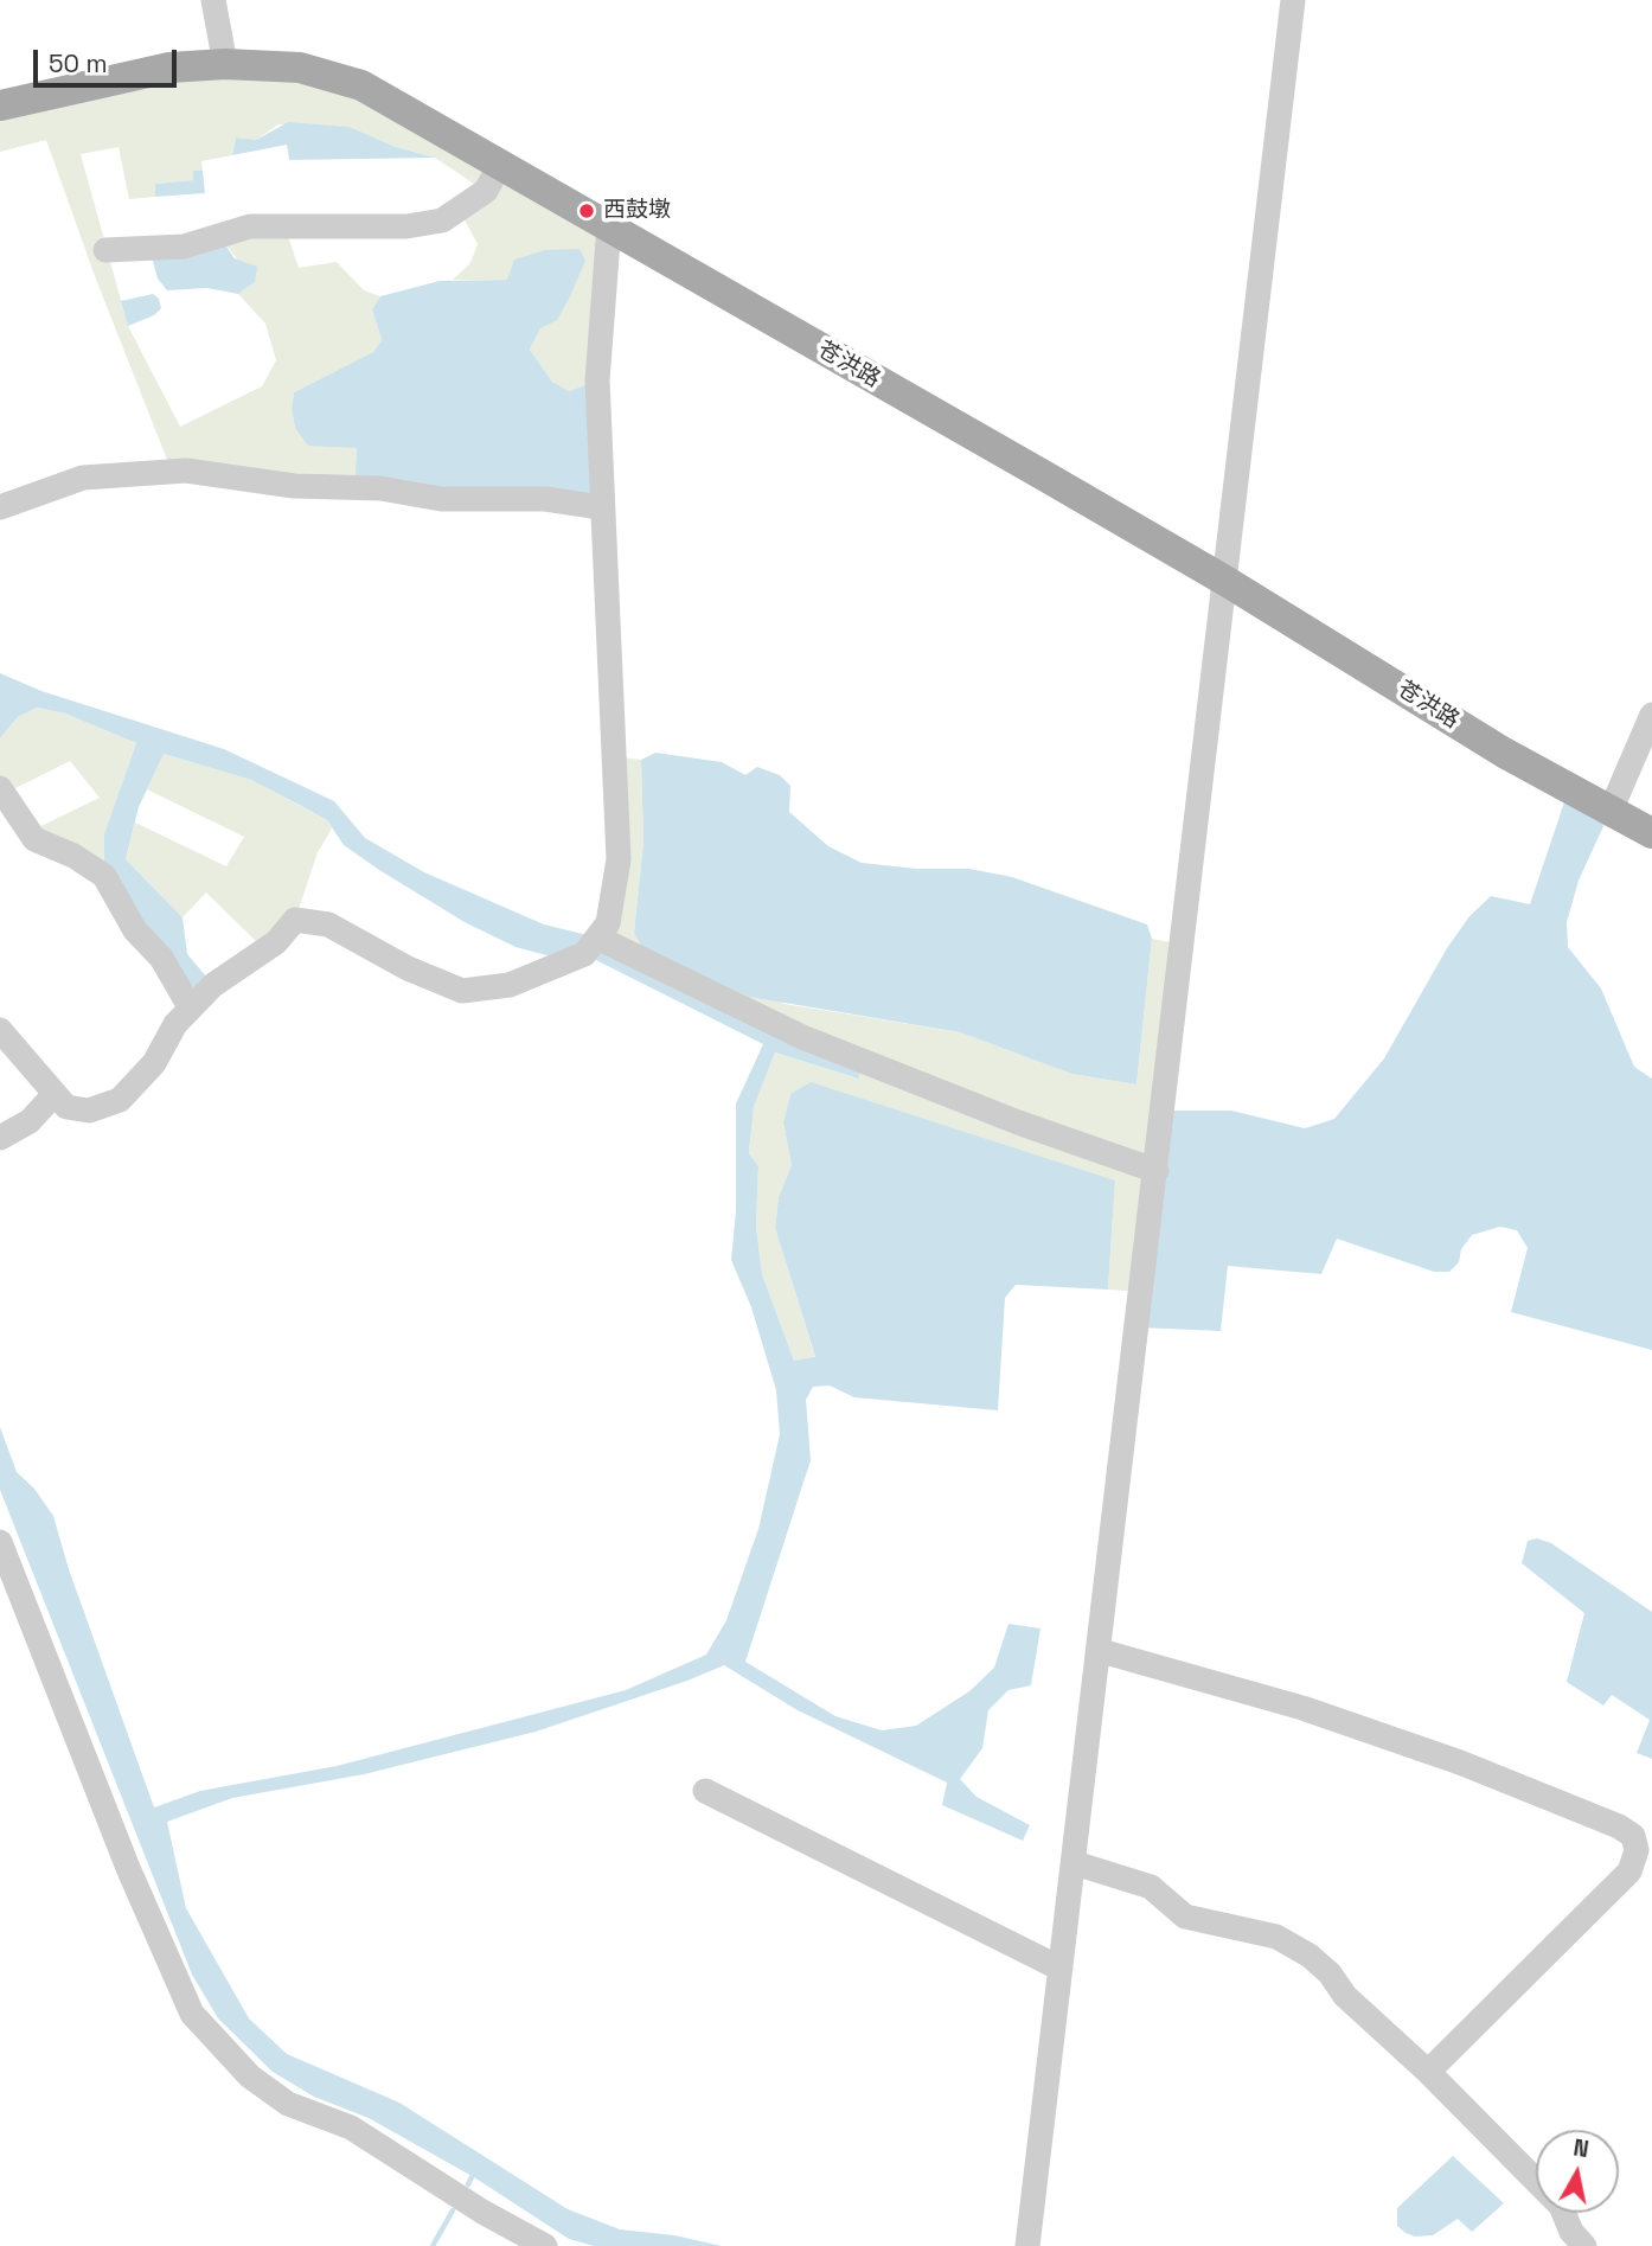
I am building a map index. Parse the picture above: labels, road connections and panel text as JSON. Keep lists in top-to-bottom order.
{
  "streets": {
    "main road": ["苍洪路"]
  },
  "places": ["西鼓墩"],
  "scale_bar": "50 m",
  "north": "top"
}
